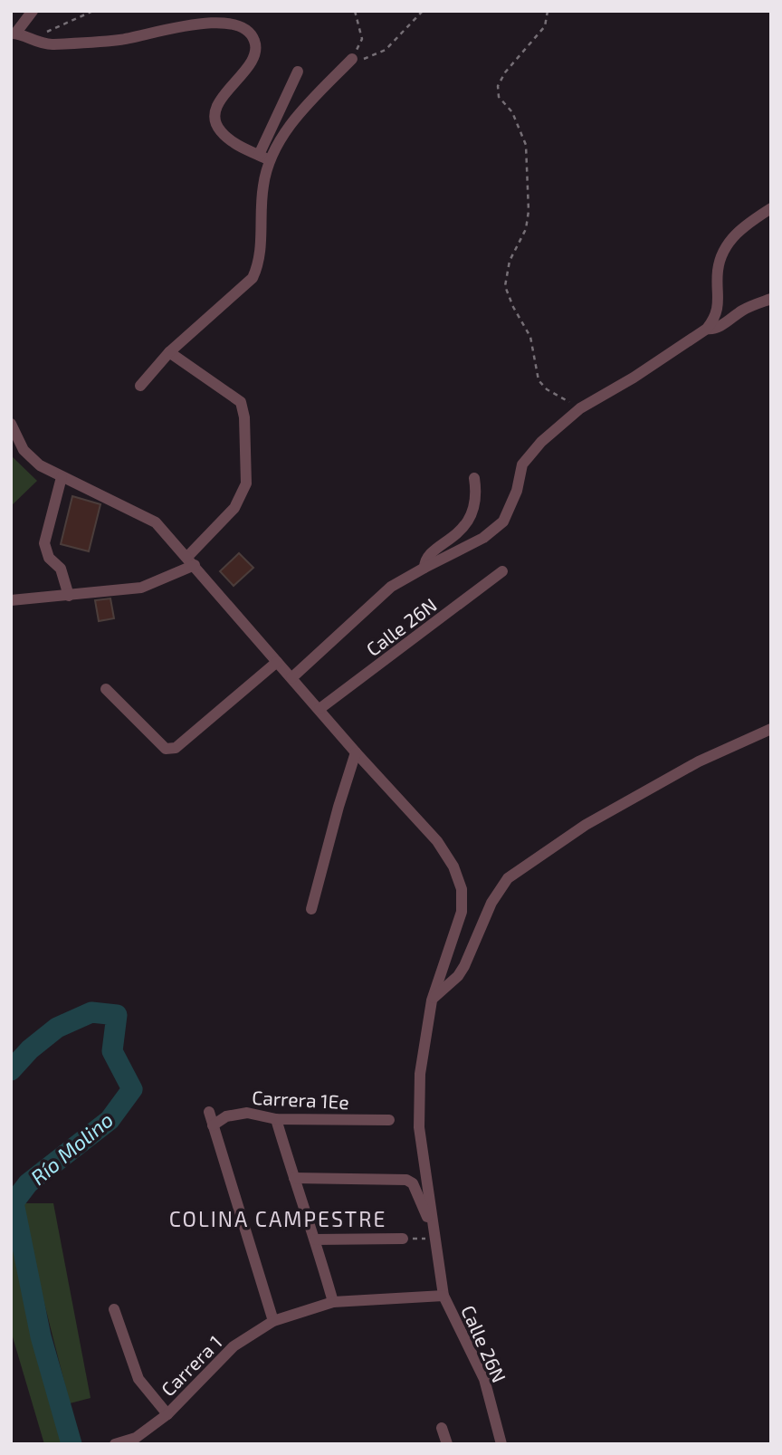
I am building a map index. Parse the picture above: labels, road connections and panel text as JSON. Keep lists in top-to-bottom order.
{
  "streets": {
    "street": ["Calle 26N", "Carrera 1Ee", "Carrera 1"]
  },
  "crossings": [
    ["Calle 26N", "Carrera 1"]
  ],
  "districts": ["COLINA CAMPESTRE"],
  "water": ["Río Molino"]
}
